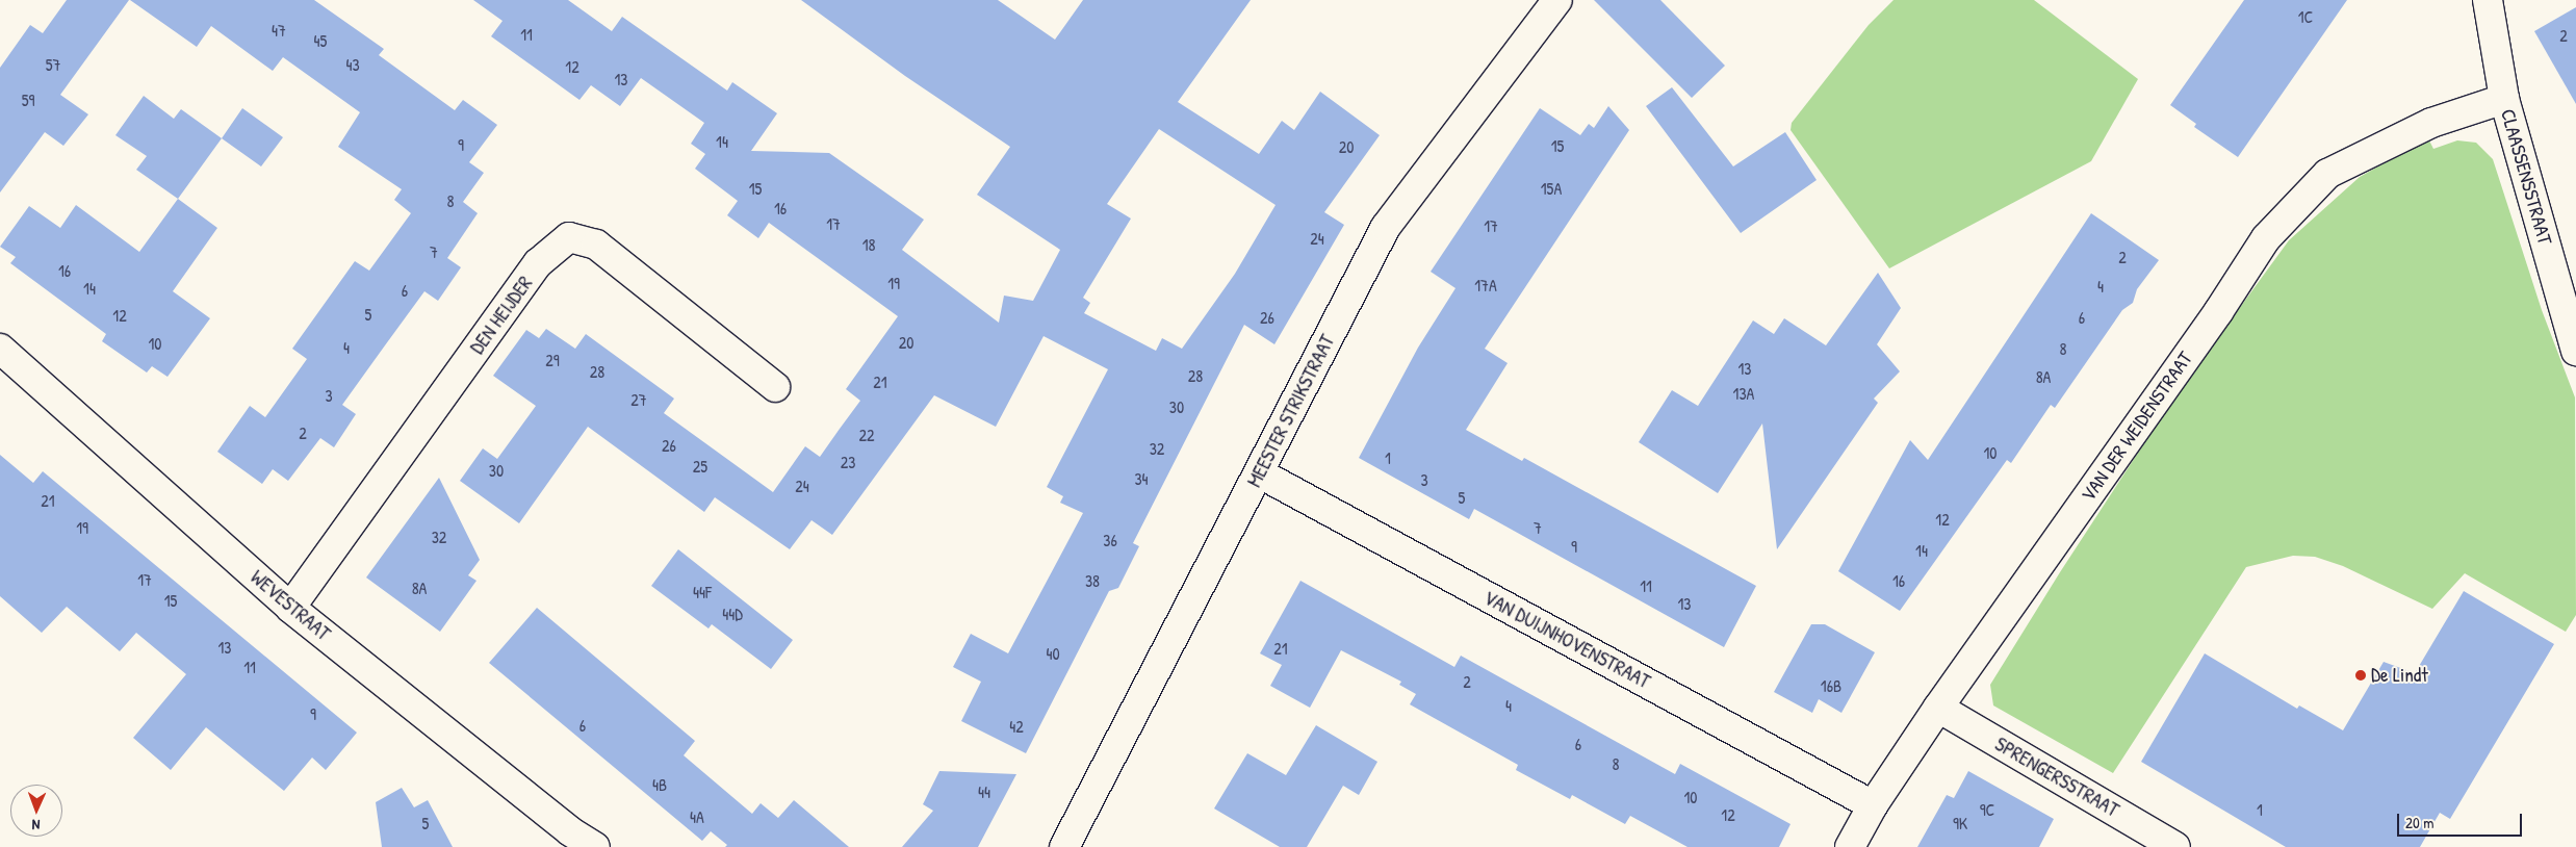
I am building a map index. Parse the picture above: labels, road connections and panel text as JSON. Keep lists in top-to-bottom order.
{
  "streets": {
    "street": [
      "CLAASSENSSTRAAT",
      "DEN HEIJDER",
      "MEESTER STRIKSTRAAT",
      "VAN DER WEIDENSTRAAT",
      "WEVESTRAAT",
      "VAN DUIJNHOVENSTRAAT",
      "SPRENGERSSTRAAT"
    ]
  },
  "crossings": [
    ["CLAASSENSSTRAAT", "VAN DER WEIDENSTRAAT"],
    ["DEN HEIJDER", "WEVESTRAAT"],
    ["MEESTER STRIKSTRAAT", "VAN DUIJNHOVENSTRAAT"],
    ["VAN DER WEIDENSTRAAT", "VAN DUIJNHOVENSTRAAT"],
    ["VAN DER WEIDENSTRAAT", "SPRENGERSSTRAAT"]
  ],
  "places": ["De Lindt"],
  "house_numbers": [
    "1C",
    "47",
    "11",
    "2",
    "45",
    "57",
    "43",
    "12",
    "13",
    "59",
    "14",
    "9",
    "15",
    "20",
    "15",
    "15A",
    "8",
    "16",
    "17",
    "17",
    "24",
    "18",
    "7",
    "2",
    "16",
    "19",
    "17A",
    "4",
    "14",
    "6",
    "5",
    "12",
    "26",
    "6",
    "20",
    "10",
    "4",
    "8",
    "29",
    "13",
    "28",
    "28",
    "8A",
    "21",
    "13A",
    "3",
    "27",
    "30",
    "2",
    "22",
    "26",
    "32",
    "10",
    "1",
    "23",
    "25",
    "30",
    "34",
    "3",
    "24",
    "5",
    "21",
    "12",
    "19",
    "7",
    "32",
    "36",
    "9",
    "14",
    "17",
    "38",
    "16",
    "11",
    "8A",
    "44F",
    "15",
    "13",
    "44D",
    "13",
    "21",
    "40",
    "11",
    "2",
    "16B",
    "4",
    "9",
    "6",
    "42",
    "6",
    "8",
    "4B",
    "44",
    "10",
    "9C",
    "1",
    "12",
    "4A",
    "5",
    "9K"
  ],
  "scale_bar": "20 m",
  "north": "bottom"
}
